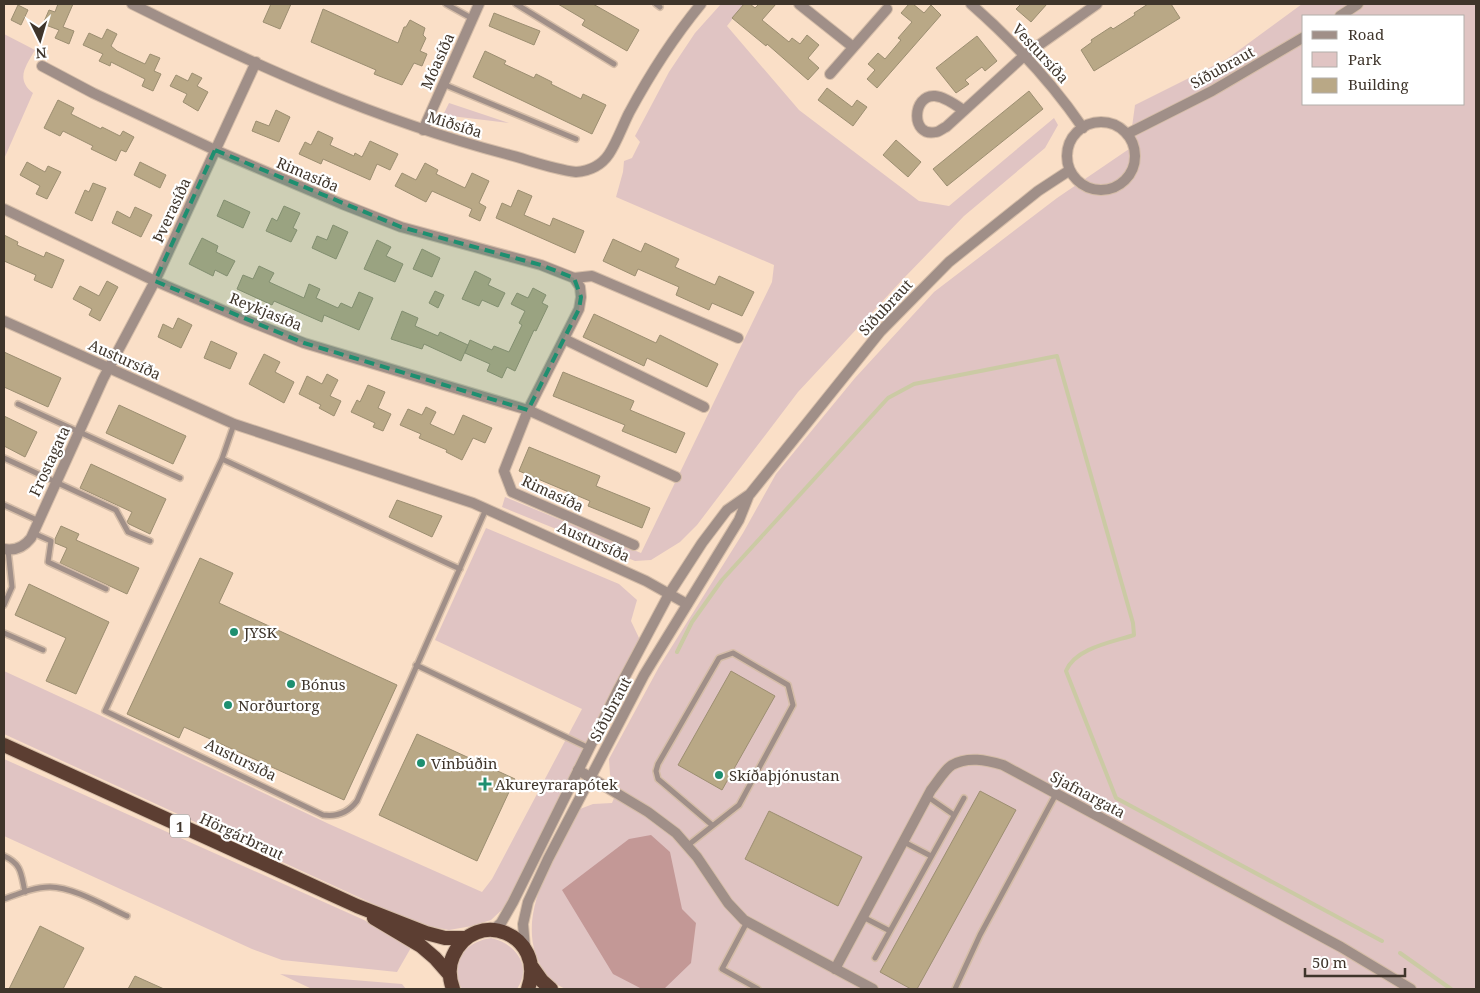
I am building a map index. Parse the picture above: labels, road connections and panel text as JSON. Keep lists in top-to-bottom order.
{
  "streets": {
    "highway": ["1", "Hörgárbraut"],
    "street": [
      "Vestursíða",
      "Móasíða",
      "Síðubraut",
      "Miðsíða",
      "Rimasíða",
      "Þverasíða",
      "Reykjasíða",
      "Austursíða",
      "Frostagata",
      "Sjafnargata"
    ]
  },
  "crossings": [
    ["Vestursíða", "Síðubraut"],
    ["Móasíða", "Miðsíða"],
    ["Síðubraut", "Austursíða"],
    ["Síðubraut", "1"],
    ["Miðsíða", "Þverasíða"],
    ["Rimasíða", "Þverasíða"],
    ["Rimasíða", "Reykjasíða"],
    ["Þverasíða", "Reykjasíða"],
    ["Þverasíða", "Austursíða"],
    ["Þverasíða", "Frostagata"],
    ["Austursíða", "Frostagata"],
    ["1", "Hörgárbraut"]
  ],
  "places": {
    "other": [
      "JYSK",
      "Bónus",
      "Norðurtorg",
      "Vínbúðin",
      "Skíðaþjónustan"
    ],
    "health": ["Akureyrarapótek"]
  },
  "legend": ["Road", "Park", "Building"],
  "scale_bar": "50 m",
  "north": "bottom"
}
